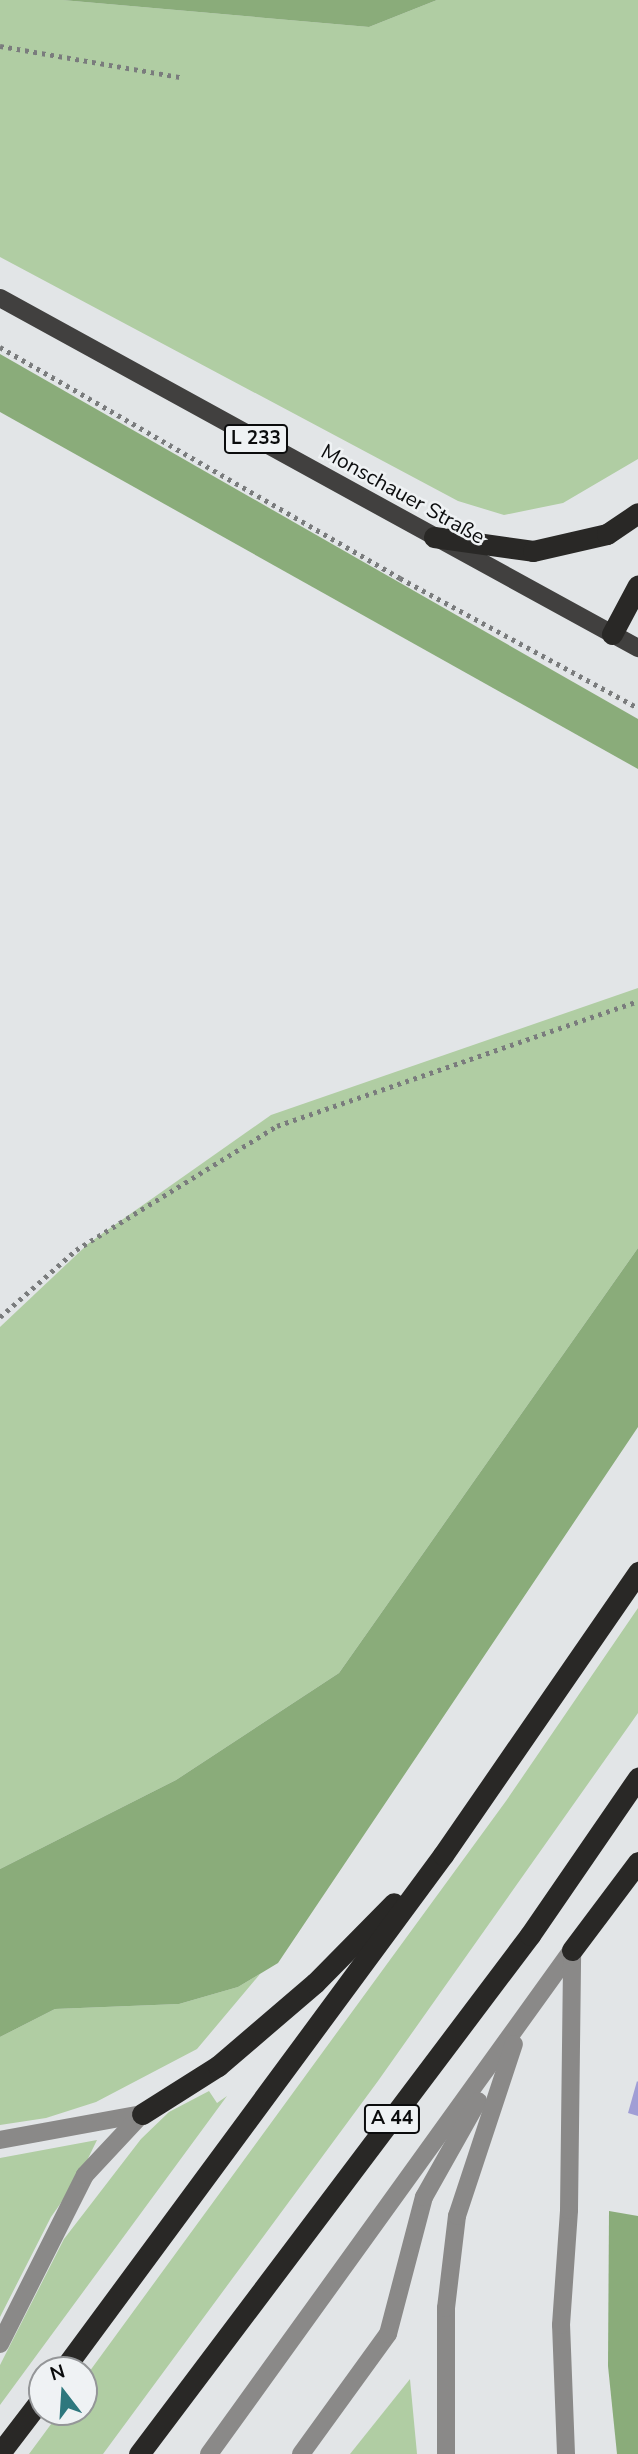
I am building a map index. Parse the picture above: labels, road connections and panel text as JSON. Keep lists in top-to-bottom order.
{
  "streets": {
    "highway": ["A 44"],
    "main road": ["L 233", "Monschauer Straße"]
  },
  "north": "top"
}
